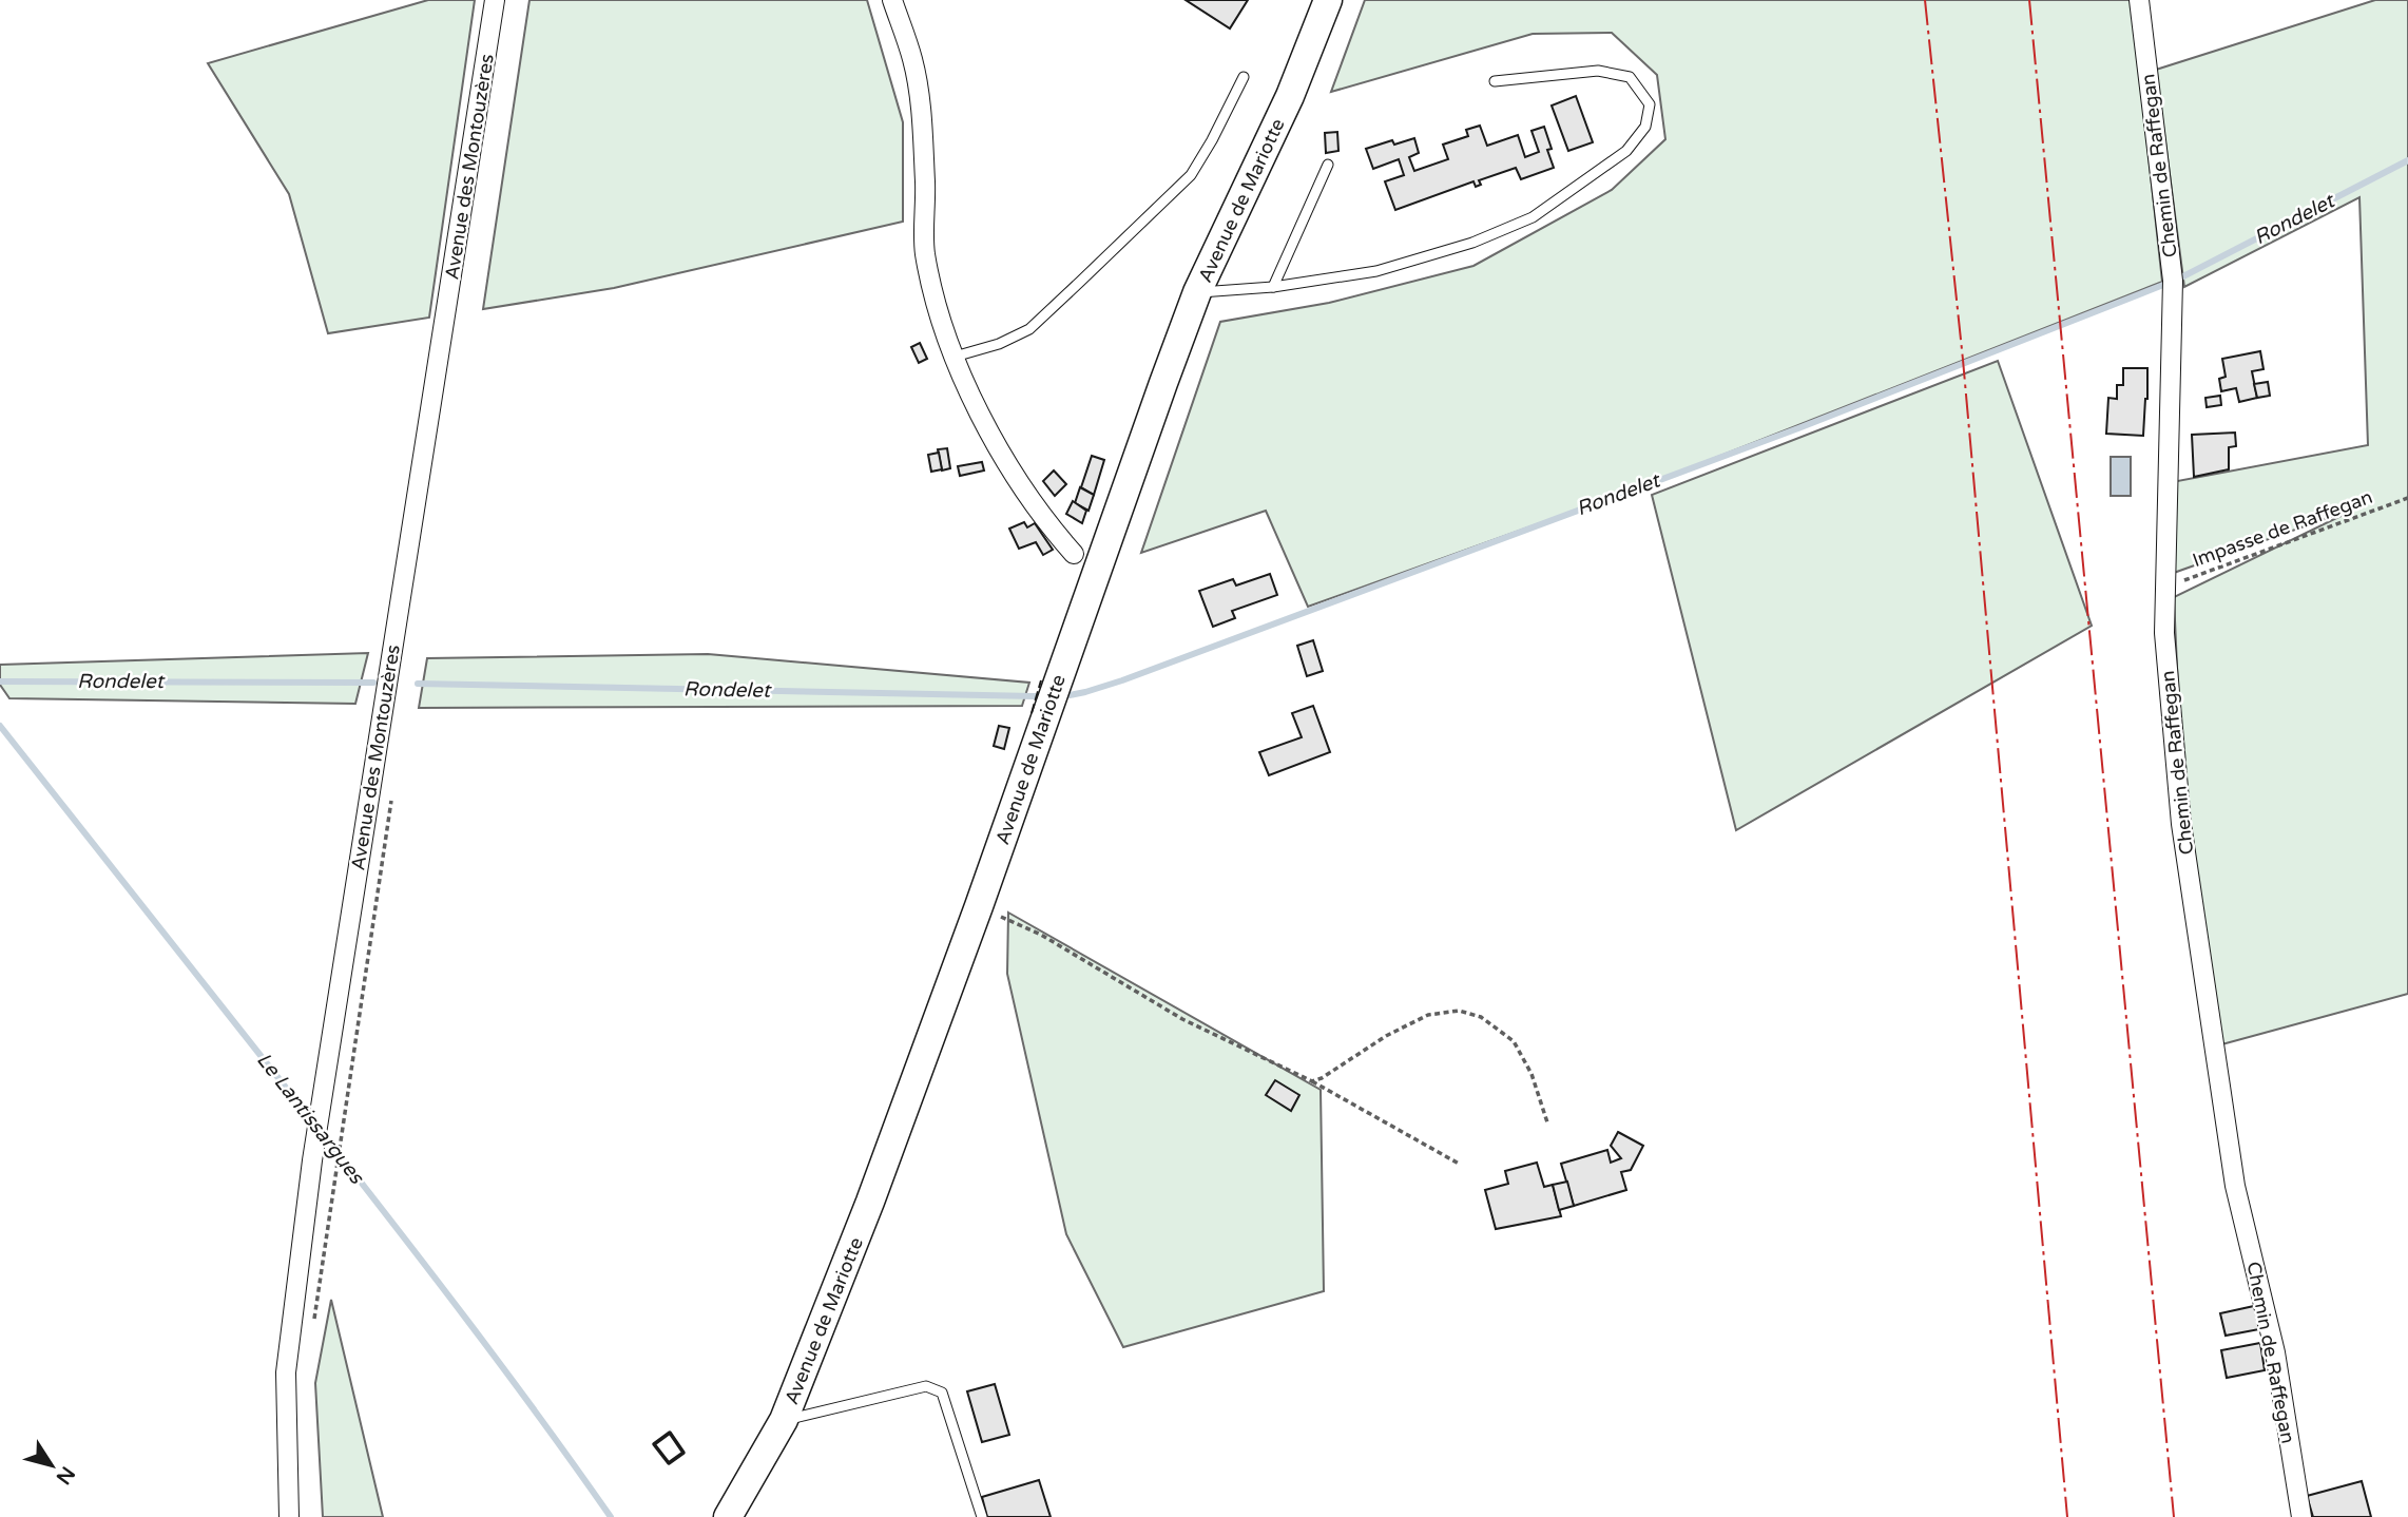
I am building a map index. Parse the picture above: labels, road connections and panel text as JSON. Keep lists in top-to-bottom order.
{
  "streets": {
    "main road": ["Avenue de Mariotte"],
    "street": ["Chemin de Raffegan", "Avenue des Montouzères"],
    "path": ["Impasse de Raffegan"]
  },
  "crossings": [
    ["Chemin de Raffegan", "Impasse de Raffegan"]
  ],
  "water": ["Rondelet", "Le Lantissargues"],
  "north": "bottom right"
}
